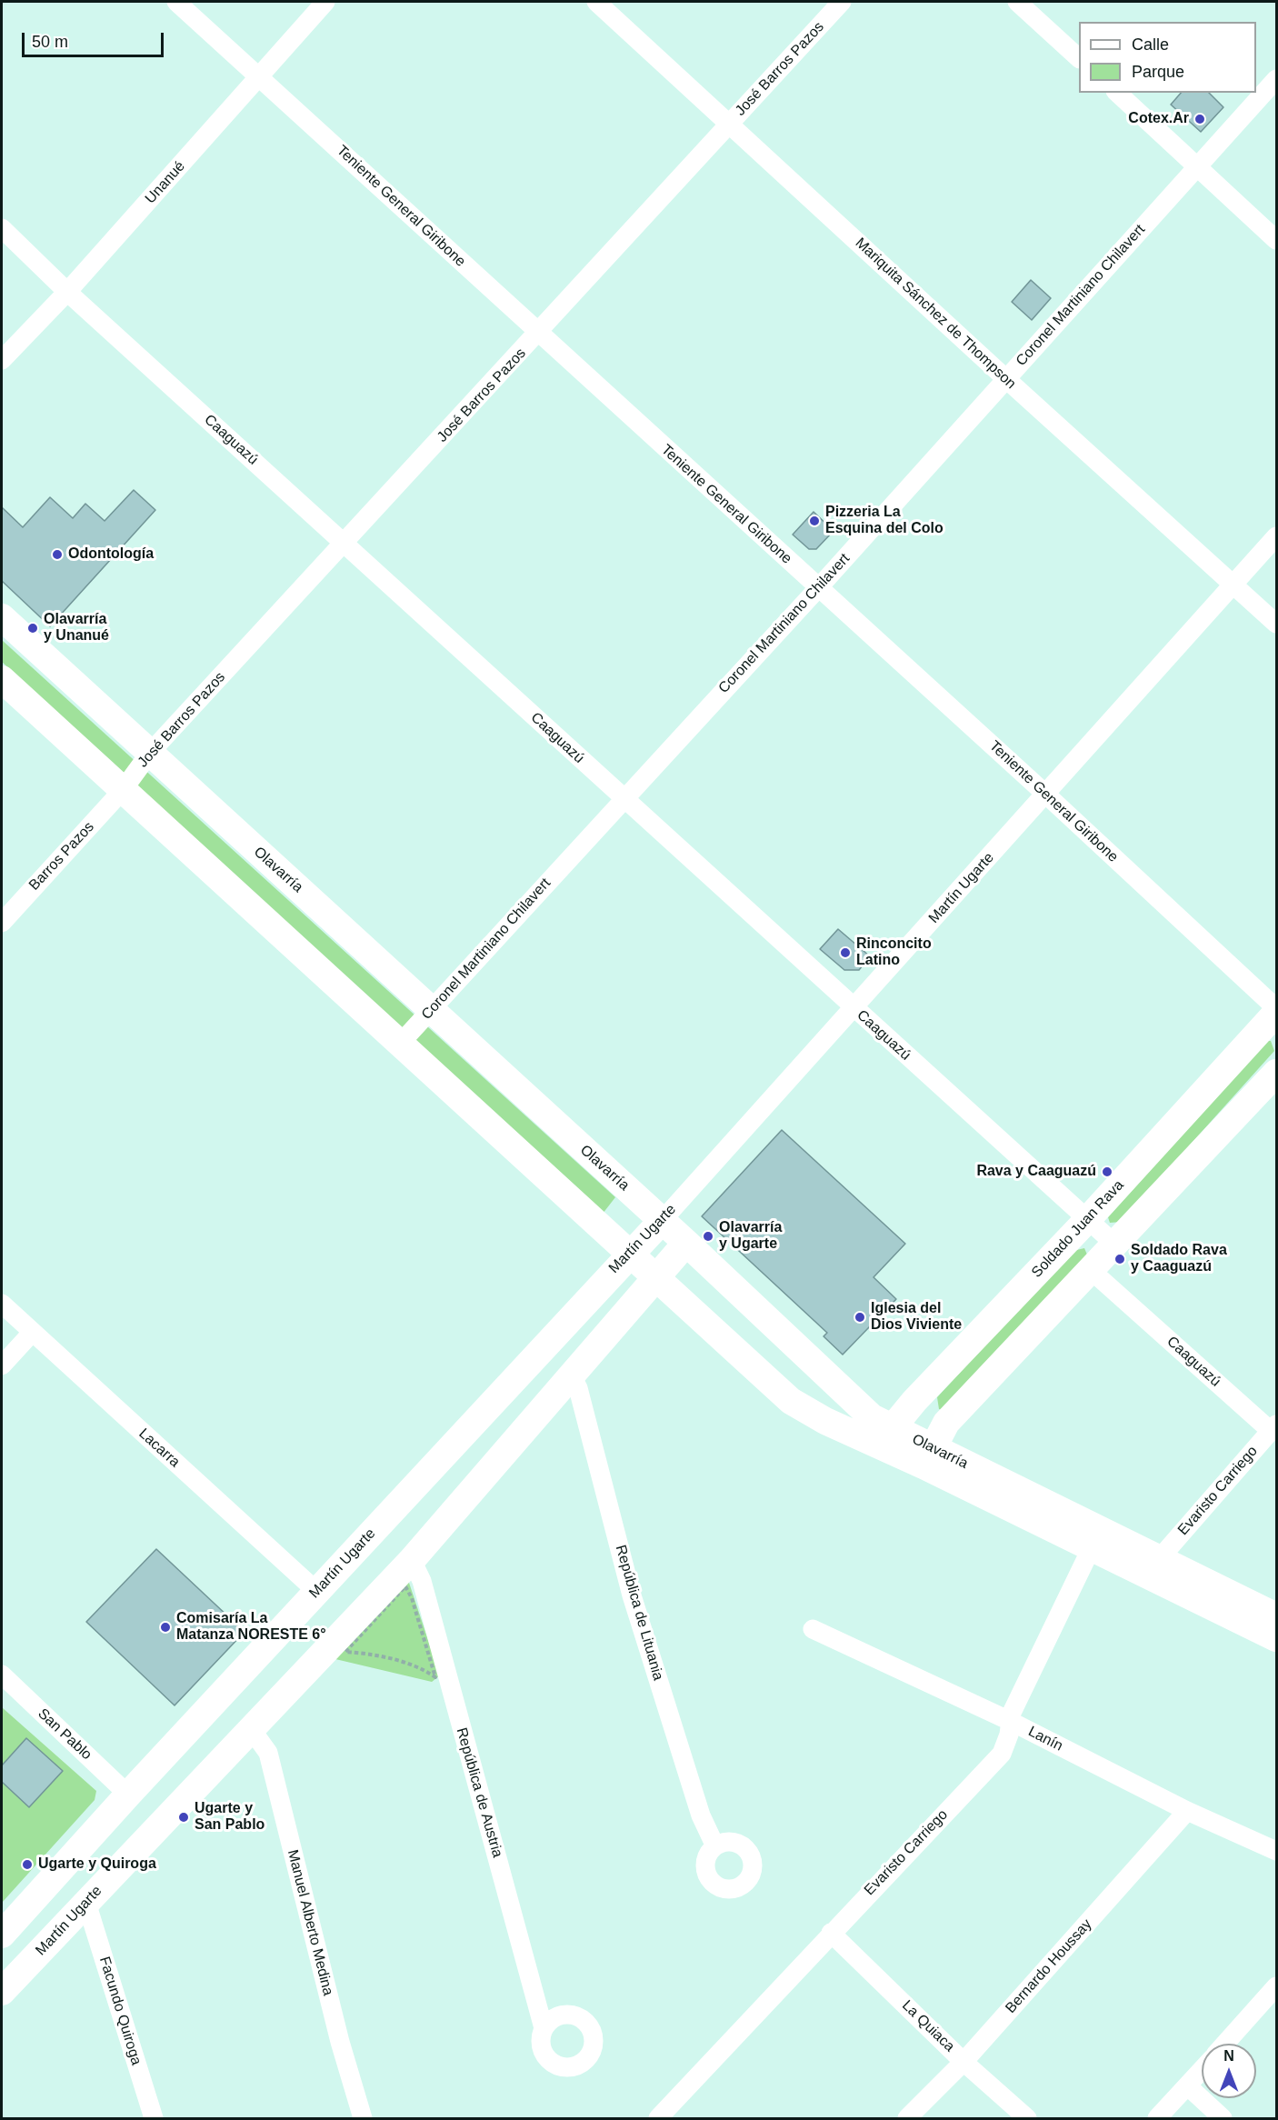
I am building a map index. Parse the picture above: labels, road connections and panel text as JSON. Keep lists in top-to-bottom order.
{
  "streets": {
    "street": [
      "José Barros Pazos",
      "Unanué",
      "Teniente General Giribone",
      "Coronel Martiniano Chilavert",
      "Mariquita Sánchez de Thompson",
      "Caaguazú",
      "Barros Pazos",
      "Olavarría",
      "Martín Ugarte",
      "Soldado Juan Rava",
      "Lacarra",
      "Evaristo Carriego",
      "República de Lituania",
      "San Pablo",
      "Lanín",
      "República de Austria",
      "Manuel Alberto Medina",
      "Bernardo Houssay",
      "Facundo Quiroga",
      "La Quiaca"
    ]
  },
  "crossings": [
    ["José Barros Pazos", "Teniente General Giribone"],
    ["José Barros Pazos", "Mariquita Sánchez de Thompson"],
    ["José Barros Pazos", "Caaguazú"],
    ["José Barros Pazos", "Barros Pazos"],
    ["José Barros Pazos", "Olavarría"],
    ["Unanué", "Teniente General Giribone"],
    ["Unanué", "Caaguazú"],
    ["Teniente General Giribone", "Coronel Martiniano Chilavert"],
    ["Teniente General Giribone", "Martín Ugarte"],
    ["Coronel Martiniano Chilavert", "Mariquita Sánchez de Thompson"],
    ["Coronel Martiniano Chilavert", "Caaguazú"],
    ["Coronel Martiniano Chilavert", "Olavarría"],
    ["Mariquita Sánchez de Thompson", "Martín Ugarte"],
    ["Caaguazú", "Martín Ugarte"],
    ["Caaguazú", "Soldado Juan Rava"],
    ["Caaguazú", "Evaristo Carriego"],
    ["Barros Pazos", "Olavarría"],
    ["Olavarría", "Martín Ugarte"],
    ["Olavarría", "Soldado Juan Rava"],
    ["Olavarría", "Evaristo Carriego"],
    ["Martín Ugarte", "Lacarra"],
    ["Martín Ugarte", "República de Lituania"],
    ["Martín Ugarte", "San Pablo"],
    ["Martín Ugarte", "República de Austria"],
    ["Martín Ugarte", "Manuel Alberto Medina"],
    ["Martín Ugarte", "Facundo Quiroga"],
    ["Evaristo Carriego", "Lanín"],
    ["Evaristo Carriego", "La Quiaca"],
    ["Lanín", "Bernardo Houssay"],
    ["Bernardo Houssay", "La Quiaca"]
  ],
  "places": [
    "Cotex.Ar",
    "Pizzeria La Esquina del Colo",
    "Odontología",
    "Olavarría y Unanué",
    "Rinconcito Latino",
    "Rava y Caaguazú",
    "Olavarría y Ugarte",
    "Soldado Rava y Caaguazú",
    "Iglesia del Dios Viviente",
    "Comisaría La Matanza NORESTE 6°",
    "Ugarte y San Pablo",
    "Ugarte y Quiroga"
  ],
  "legend": ["Calle", "Parque"],
  "scale_bar": "50 m",
  "north": "top"
}
